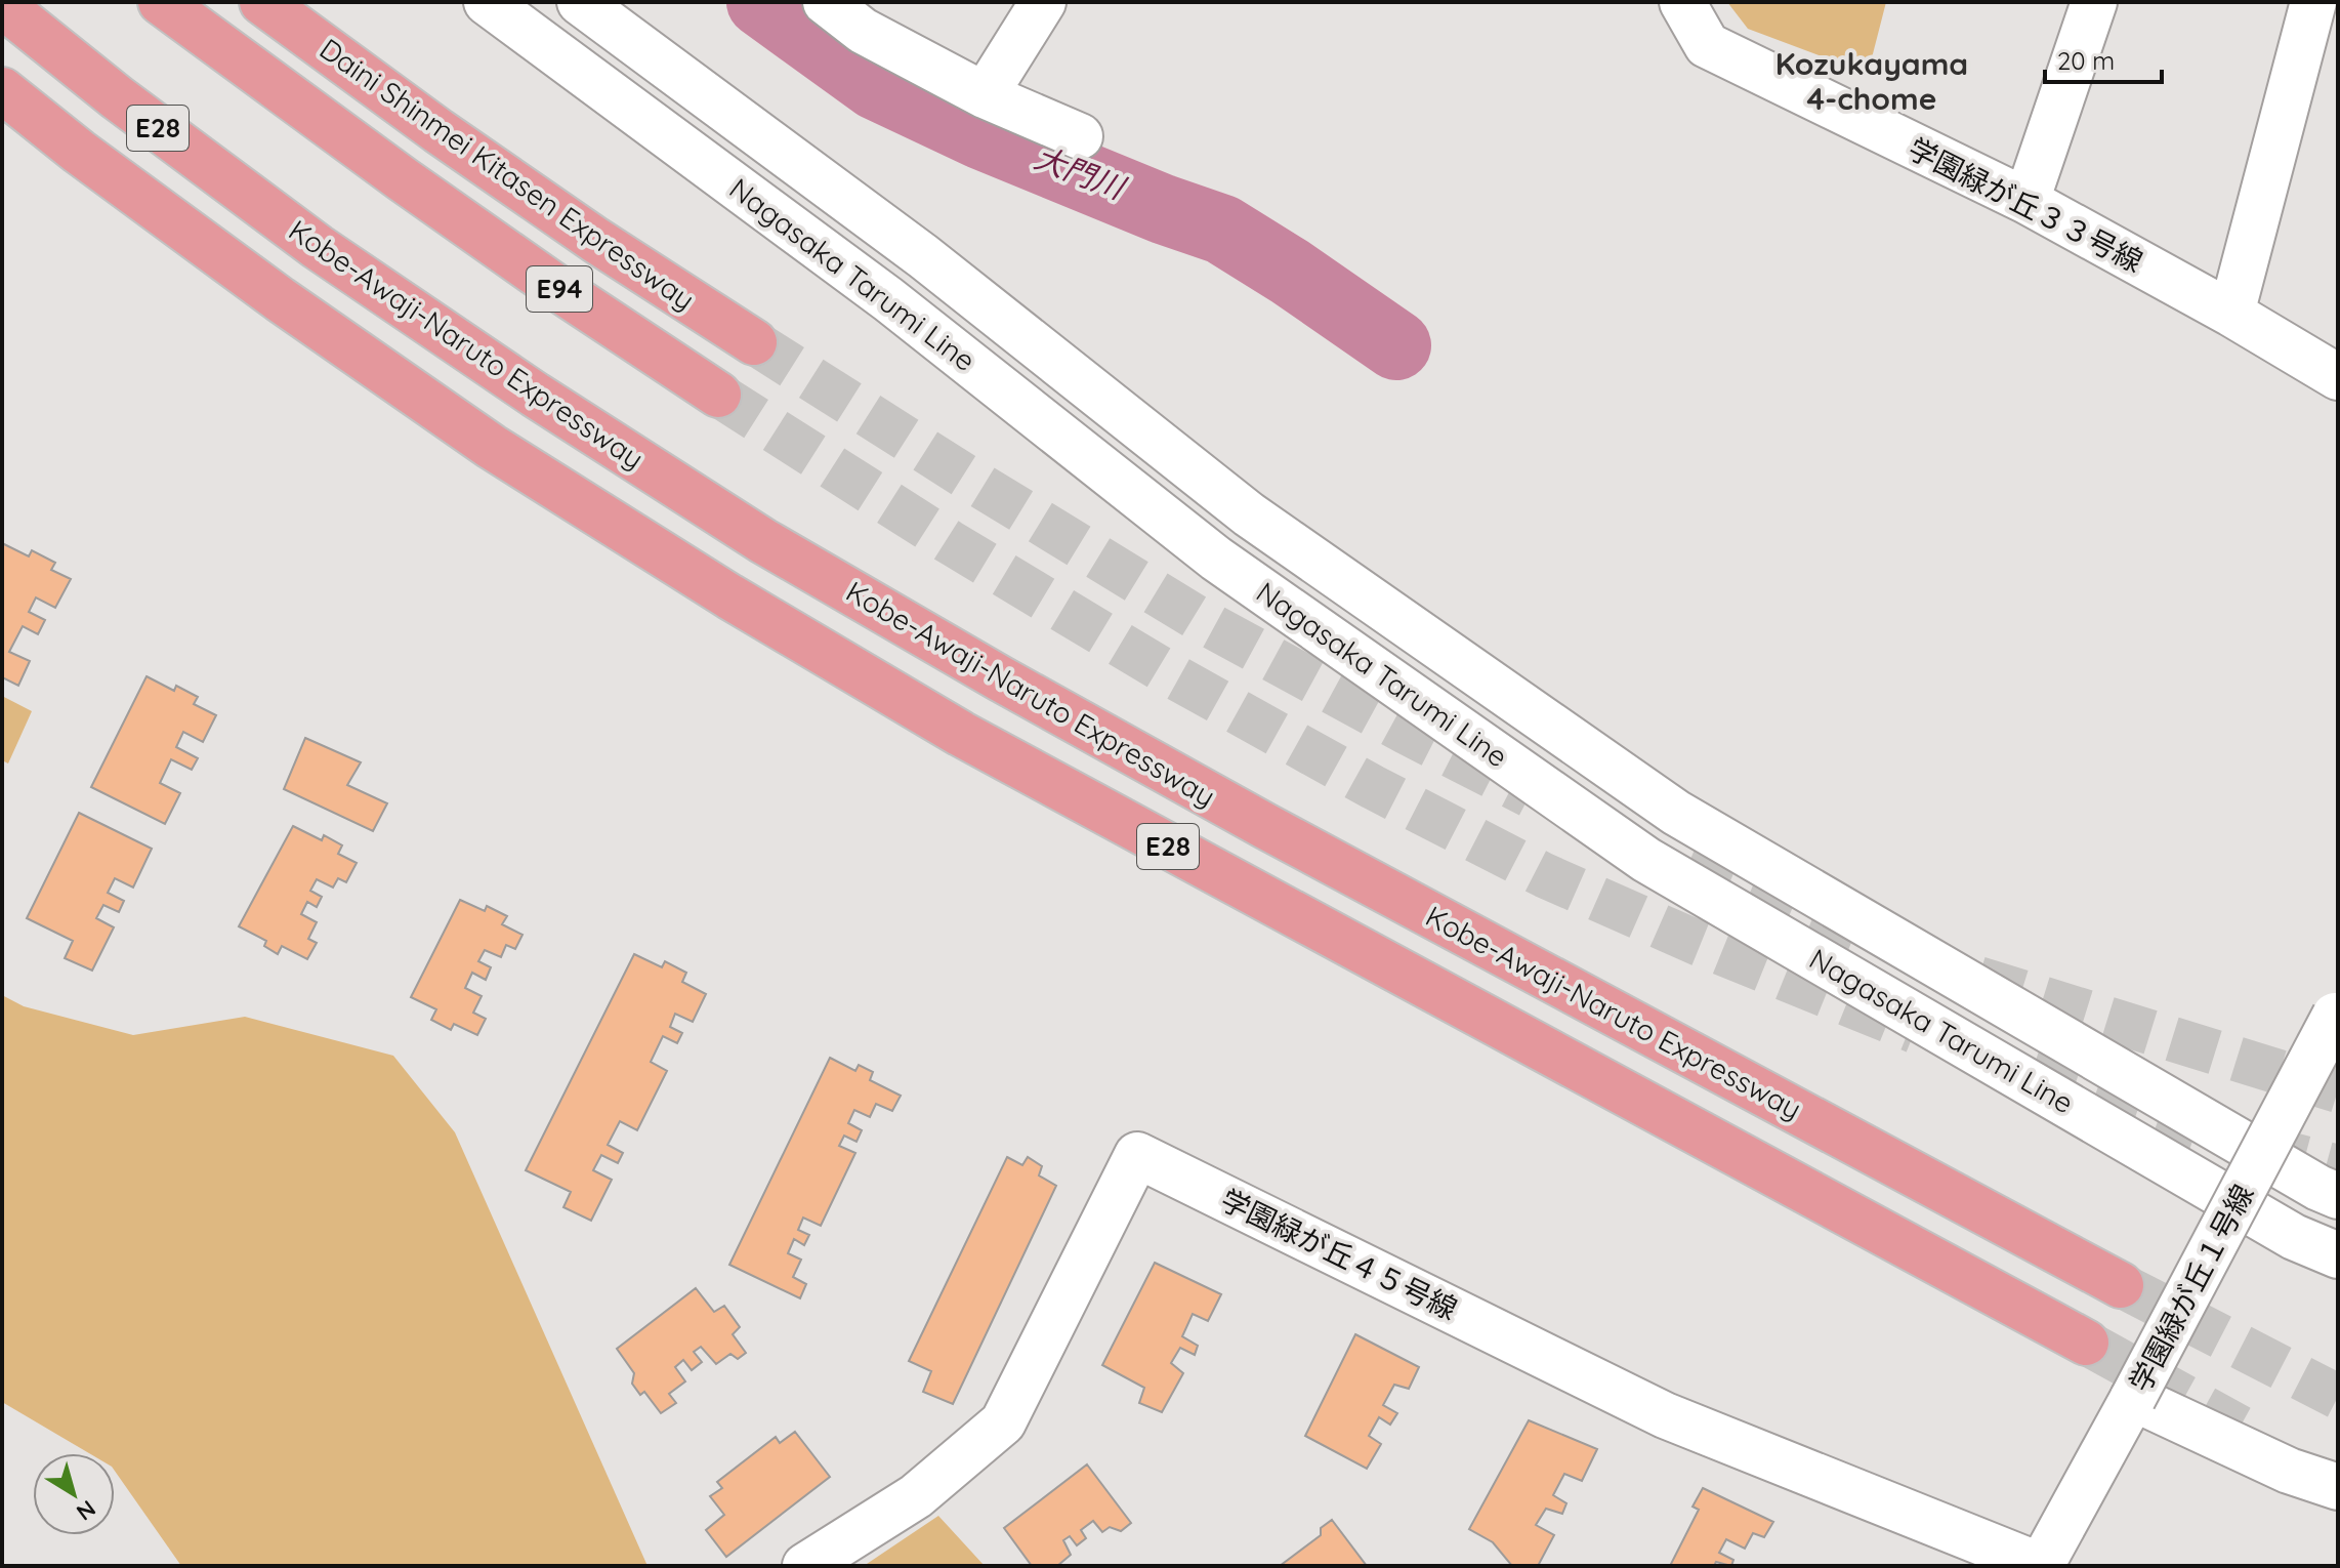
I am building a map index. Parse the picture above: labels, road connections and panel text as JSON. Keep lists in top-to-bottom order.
{
  "streets": {
    "highway": [
      "E28",
      "Daini Shinmei Kitasen Expressway",
      "E94",
      "Kobe-Awaji-Naruto Expressway"
    ],
    "main road": [
      "学園緑が丘３３号線",
      "Nagasaka Tarumi Line",
      "学園緑が丘４５号線",
      "学園緑が丘１号線"
    ]
  },
  "crossings": [
    ["学園緑が丘４５号線", "学園緑が丘１号線"]
  ],
  "districts": ["Kozukayama 4-chome"],
  "water": ["大門川"],
  "scale_bar": "20 m",
  "north": "bottom right"
}
